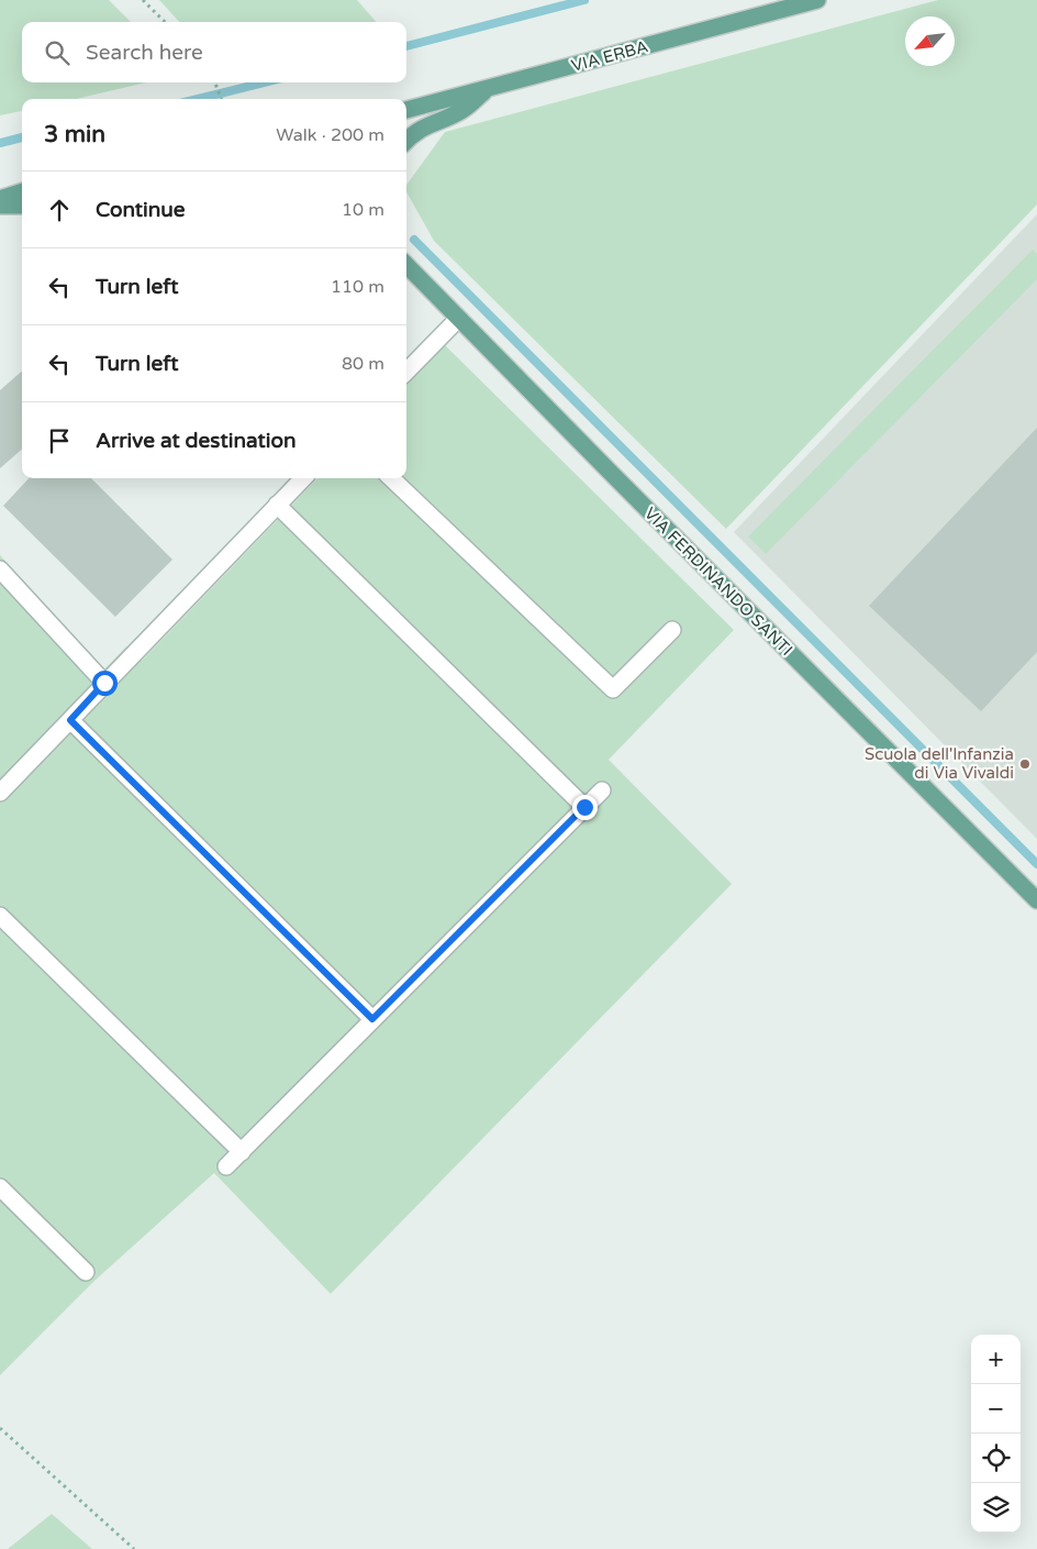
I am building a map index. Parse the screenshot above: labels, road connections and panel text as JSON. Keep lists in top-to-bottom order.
{
  "streets": {
    "main road": ["VIA ERBA", "VIA FERDINANDO SANTI"]
  },
  "places": ["Scuola dell'Infanzia di Via Vivaldi"],
  "north": "bottom left",
  "page": {
    "search": "Search here",
    "heading": ["3 min", "Walk · 200 m"],
    "list": [
      ["Continue", "10 m"],
      ["Turn left", "110 m"],
      ["Turn left", "80 m"],
      "Arrive at destination"
    ],
    "map_buttons": ["+", "−"]
  }
}
